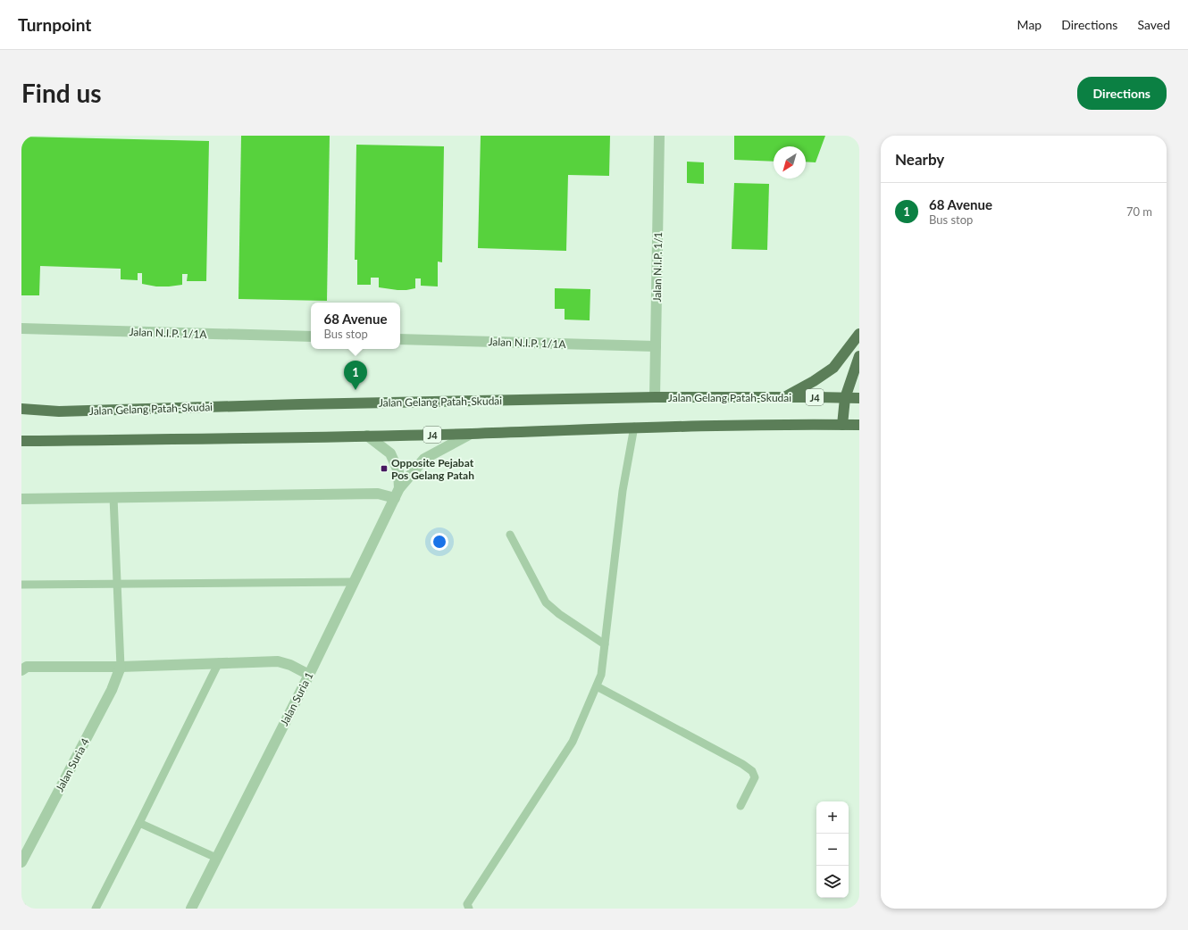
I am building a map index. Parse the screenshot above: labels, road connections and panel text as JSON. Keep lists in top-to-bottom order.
{
  "streets": {
    "main road": ["Jalan Gelang Patah-Skudai", "J4"],
    "street": [
      "Jalan N.I.P. 1/1",
      "Jalan N.I.P. 1/1A",
      "Jalan Suria 1",
      "Jalan Suria 4"
    ]
  },
  "crossings": [
    ["Jalan N.I.P. 1/1", "Jalan N.I.P. 1/1A"],
    ["Jalan N.I.P. 1/1", "Jalan Gelang Patah-Skudai"],
    ["J4", "Jalan Suria 1"]
  ],
  "places": {
    "transit": ["Opposite Pejabat Pos Gelang Patah"]
  },
  "north": "bottom left",
  "page": {
    "header": "Turnpoint",
    "nav": ["Map", "Directions", "Saved"],
    "buttons": "Directions",
    "title": "Find us",
    "heading": "Nearby",
    "list": [
      {
        "mark": "1",
        "name": "68 Avenue",
        "note": "Bus stop",
        "value": "70 m"
      }
    ],
    "popup": ["68 Avenue", "Bus stop"],
    "pins": "1",
    "map_buttons": ["+", "−"]
  }
}
